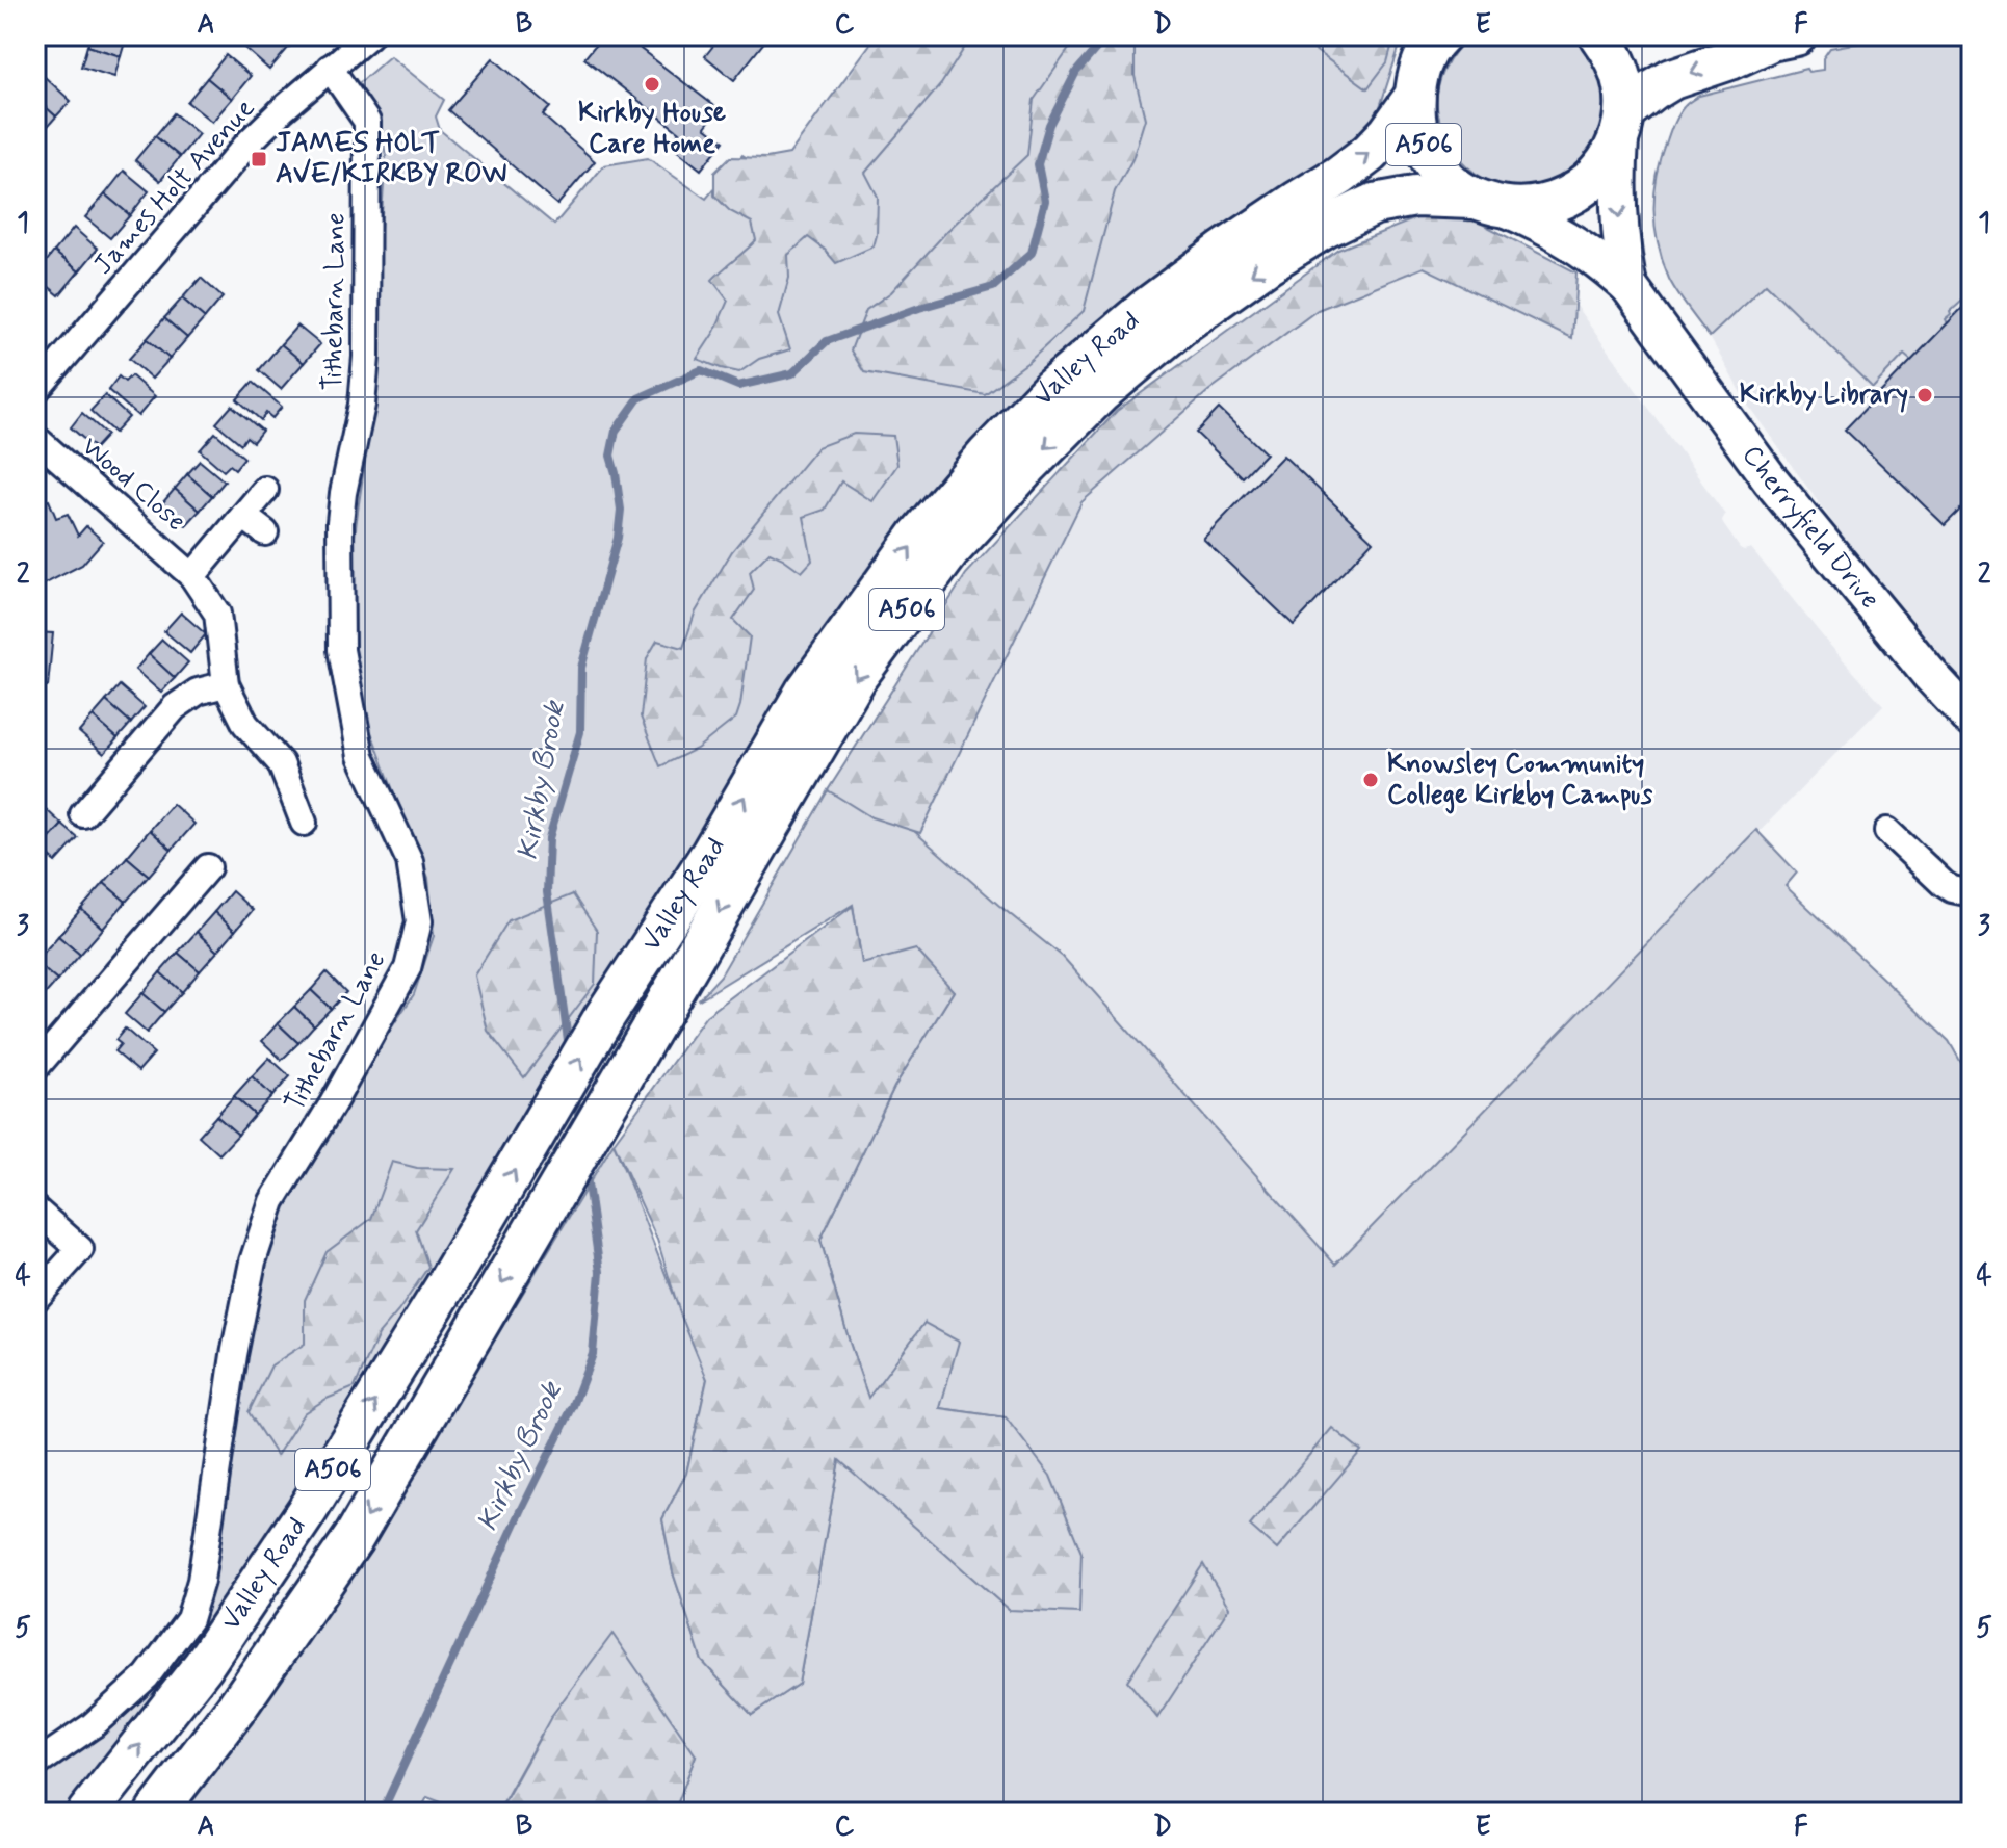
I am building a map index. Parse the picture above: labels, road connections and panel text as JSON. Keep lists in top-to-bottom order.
{
  "streets": {
    "main road": ["A506", "Valley Road"],
    "street": [
      "James Holt Avenue",
      "Tithebarn Lane",
      "Wood Close",
      "Cherryfield Drive"
    ]
  },
  "crossings": [
    ["A506", "Valley Road"],
    ["A506", "Cherryfield Drive"],
    ["James Holt Avenue", "Tithebarn Lane"],
    ["Valley Road", "Cherryfield Drive"]
  ],
  "water": ["Kirkby Brook"],
  "places": {
    "other": ["Kirkby House Care Home", "Kirkby Library", "Knowsley Community College Kirkby Campus"],
    "transit": ["JAMES HOLT AVE/KIRKBY ROW"]
  },
  "grid": {
    "columns": [
      "A",
      "B",
      "C",
      "D",
      "E",
      "F"
    ],
    "rows": [
      "1",
      "2",
      "3",
      "4",
      "5"
    ]
  }
}
